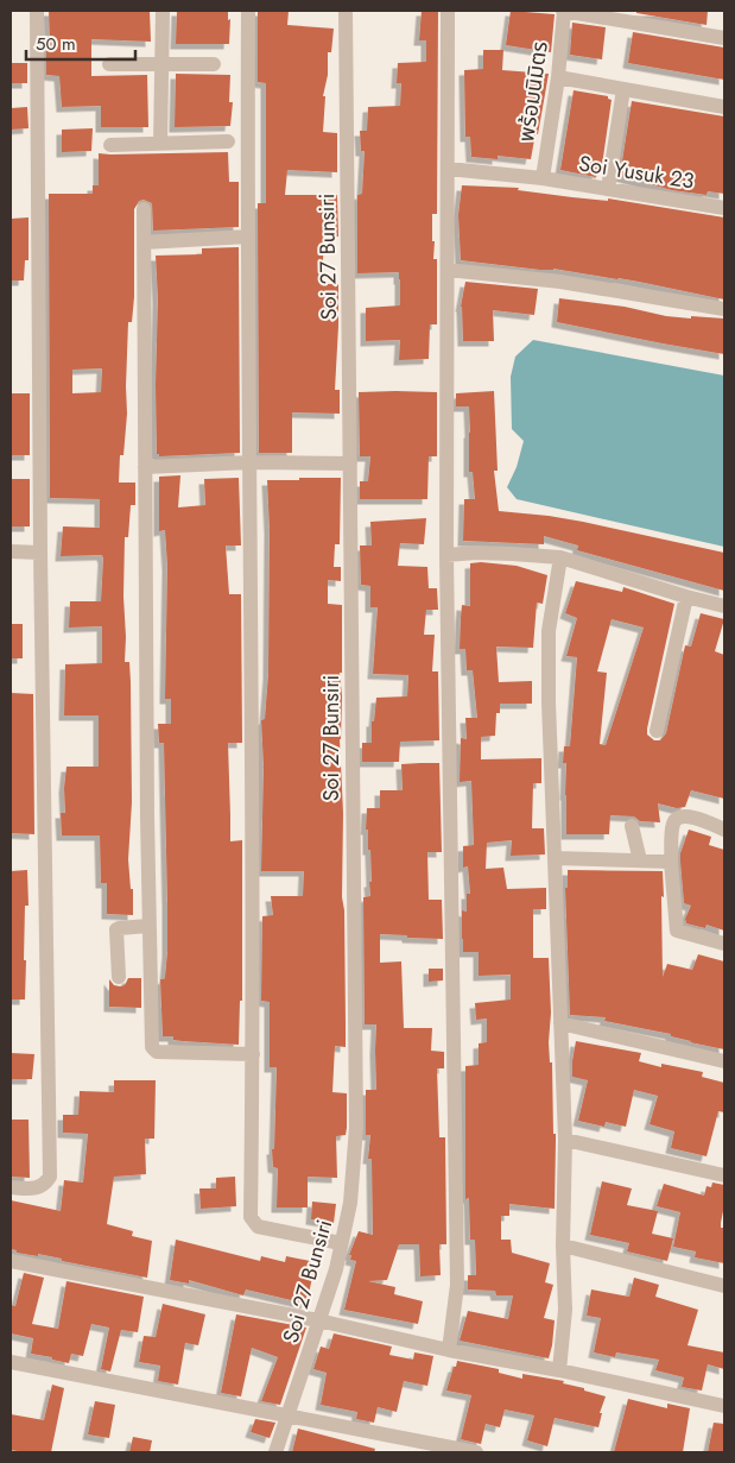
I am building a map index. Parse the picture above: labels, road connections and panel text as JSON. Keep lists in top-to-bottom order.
{
  "streets": {
    "street": ["พร้อมนิมิตร", "Soi Yusuk 23", "Soi 27 Bunsiri"]
  },
  "crossings": [
    ["พร้อมนิมิตร", "Soi Yusuk 23"]
  ],
  "scale_bar": "50 m"
}
